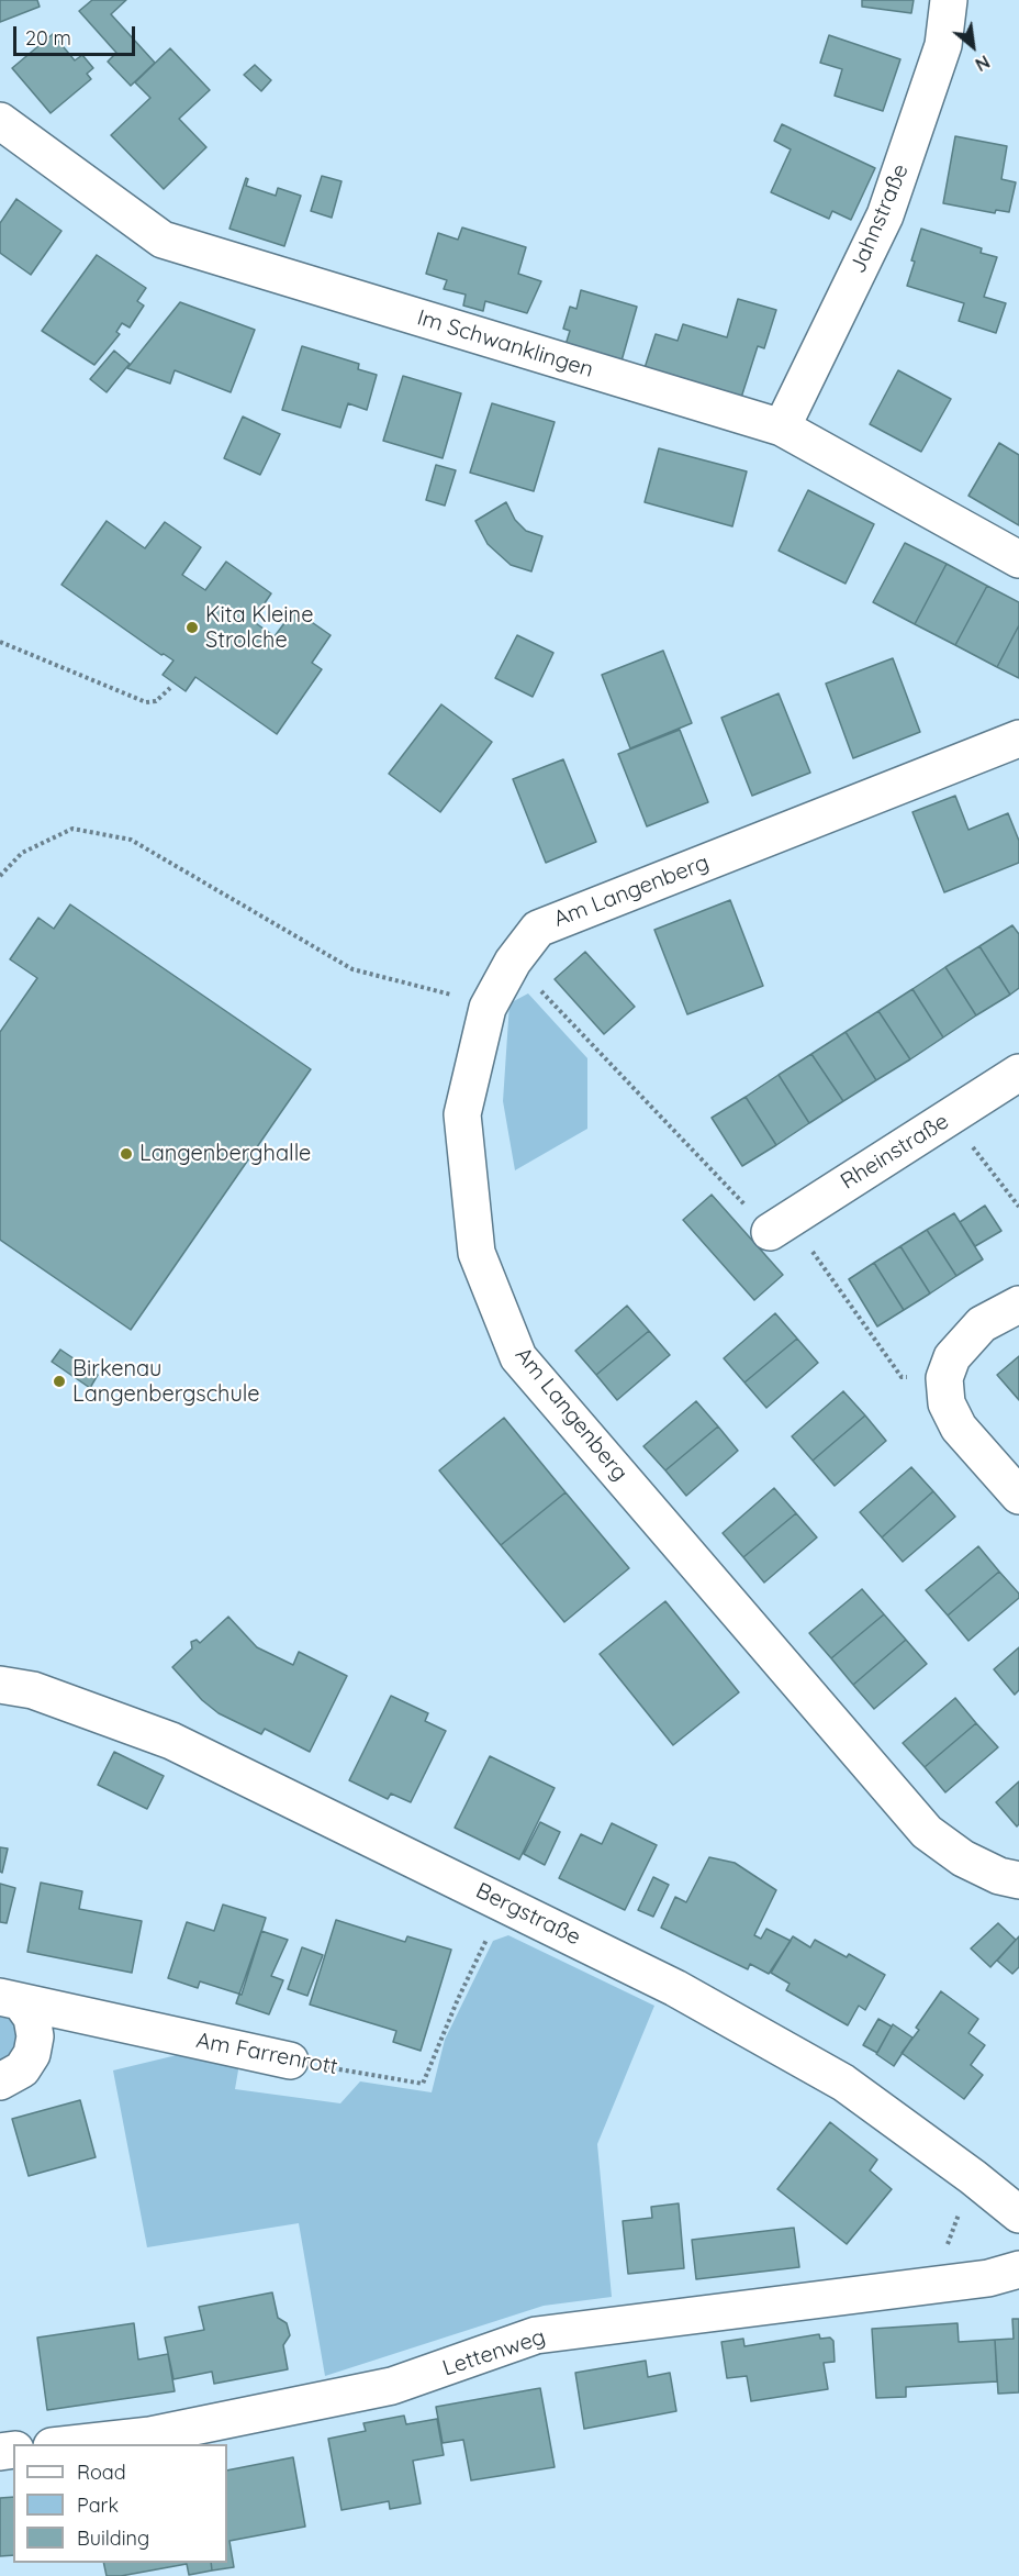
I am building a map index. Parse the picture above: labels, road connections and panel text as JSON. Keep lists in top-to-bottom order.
{
  "streets": {
    "street": [
      "Jahnstraße",
      "Im Schwanklingen",
      "Am Langenberg",
      "Rheinstraße",
      "Bergstraße",
      "Am Farrenrott",
      "Lettenweg"
    ]
  },
  "crossings": [
    ["Jahnstraße", "Im Schwanklingen"],
    ["Bergstraße", "Am Farrenrott"]
  ],
  "places": ["Kita Kleine Strolche", "Langenberghalle", "Birkenau Langenbergschule"],
  "legend": ["Road", "Park", "Building"],
  "scale_bar": "20 m",
  "north": "bottom right"
}
